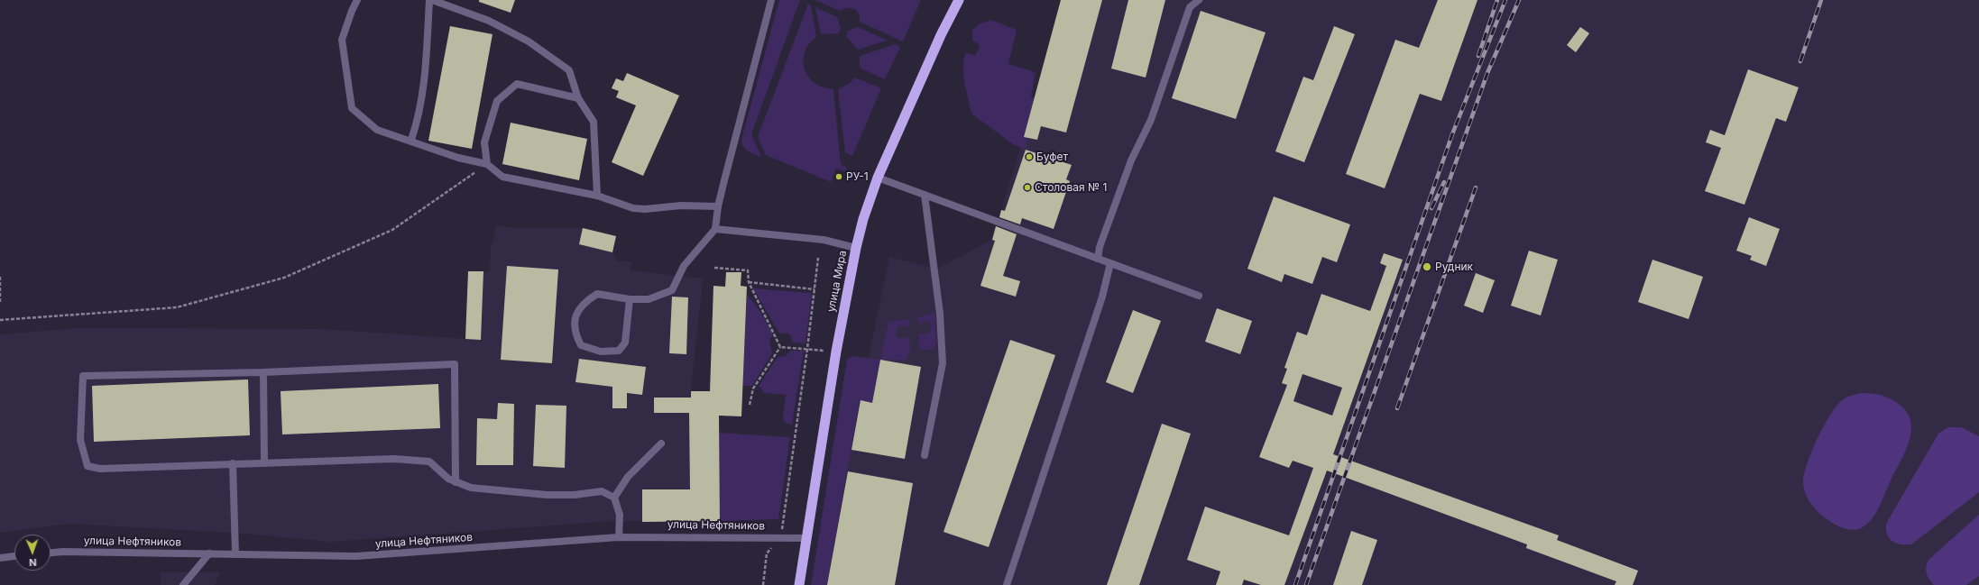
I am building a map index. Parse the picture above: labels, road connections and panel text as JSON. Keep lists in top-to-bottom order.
{
  "streets": {
    "highway": ["улица Мира"],
    "street": ["улица Нефтяников"]
  },
  "crossings": [
    ["улица Мира", "улица Нефтяников"]
  ],
  "places": [
    "Буфет",
    "РУ-1",
    "Столовая № 1",
    "Рудник"
  ],
  "north": "bottom"
}
